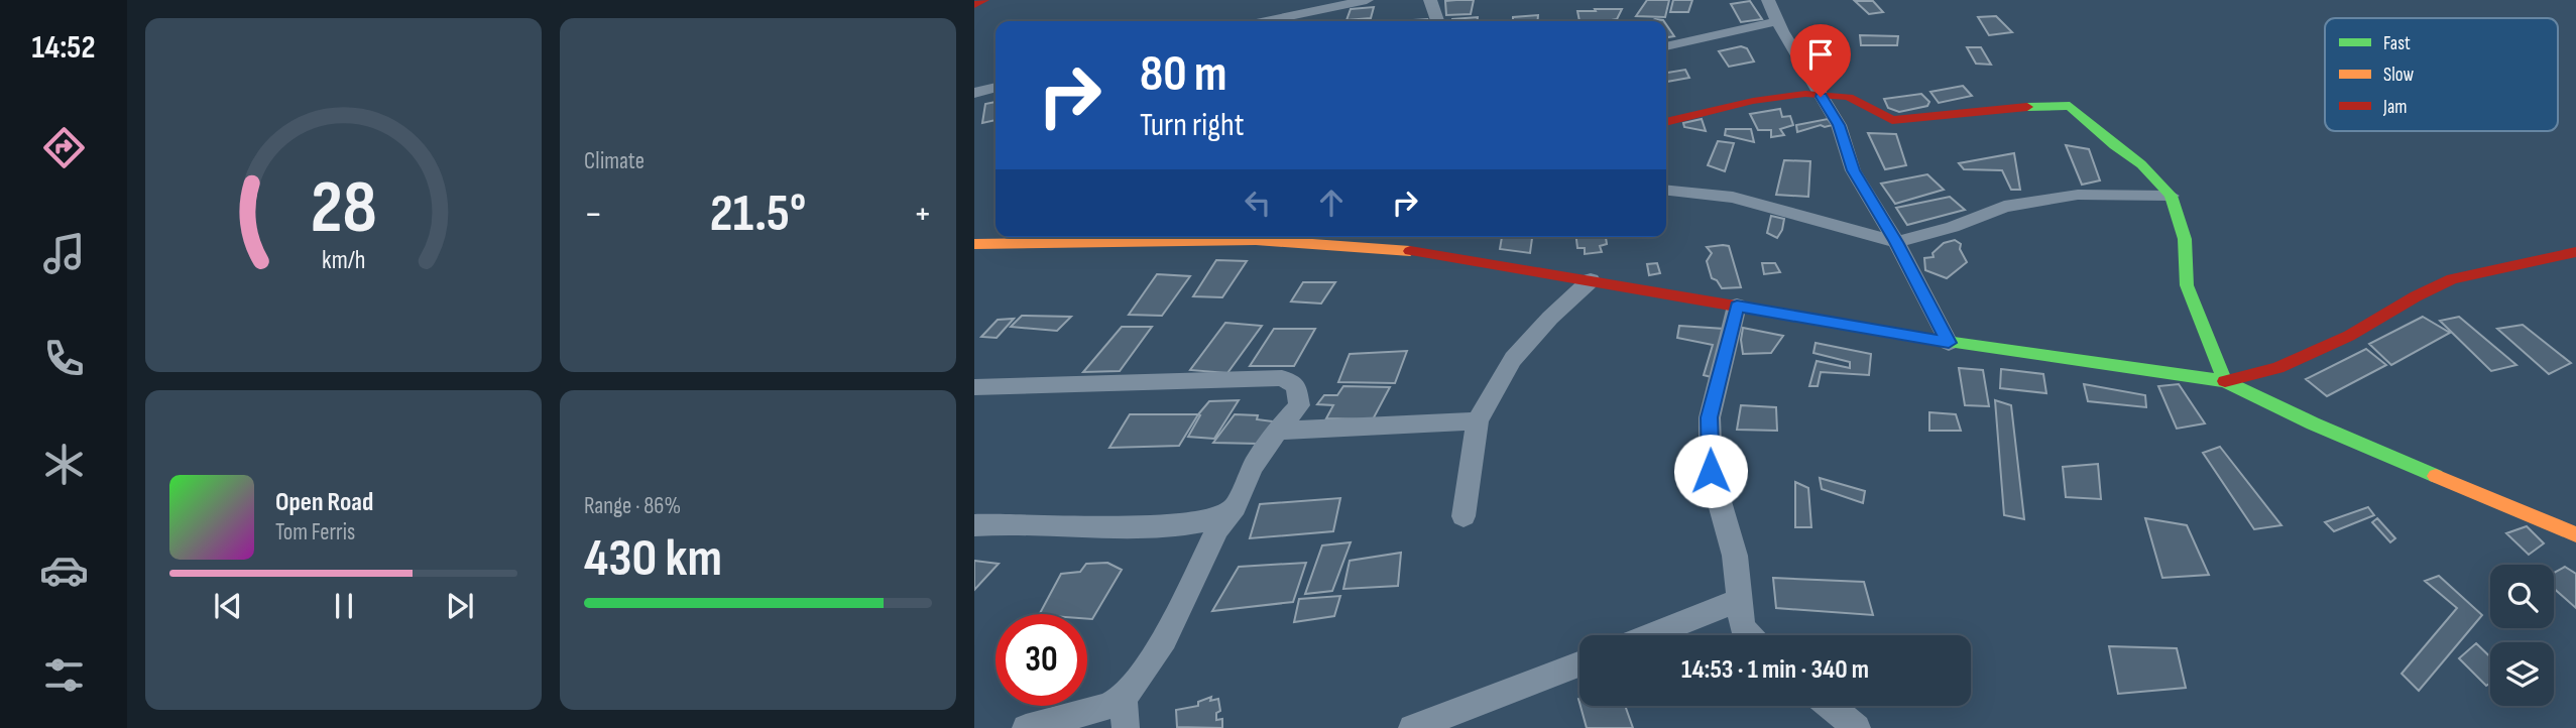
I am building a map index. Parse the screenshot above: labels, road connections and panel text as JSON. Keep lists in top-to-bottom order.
{
  "legend": ["Fast", "Slow", "Jam"],
  "page": {
    "tabs": "14:52",
    "tile": [
      "Climate",
      ["Range · 86%", "430 km"]
    ],
    "turn": ["80 m", "Turn right"],
    "heat": ["−", "21.5°", "+"],
    "song": ["Open Road", "Tom Ferris"],
    "limit": "30",
    "trip": "14:53 · 1 min · 340 m",
    "gauge": ["28", "km/h"]
  }
}
